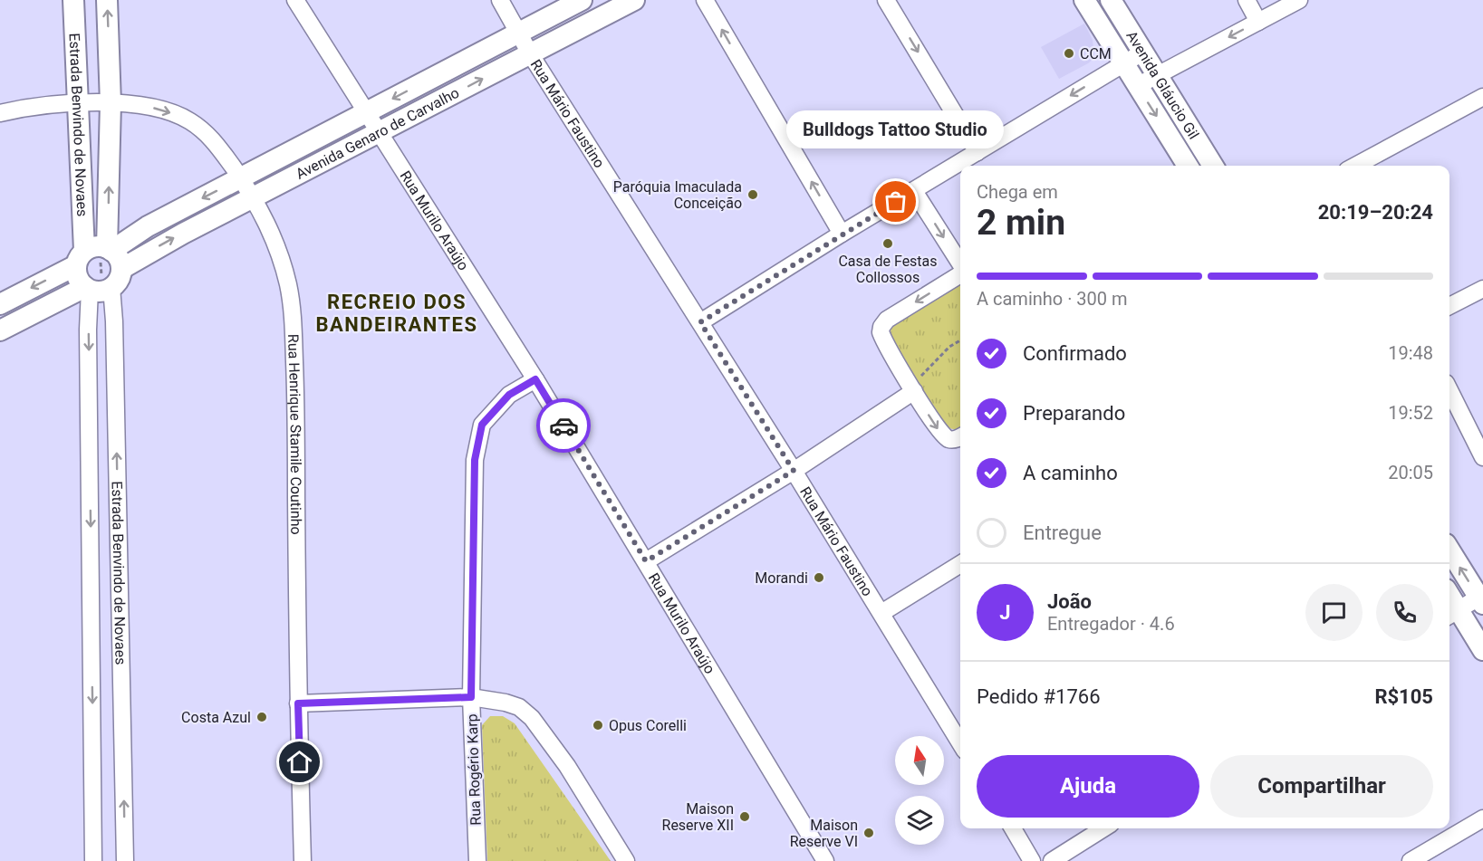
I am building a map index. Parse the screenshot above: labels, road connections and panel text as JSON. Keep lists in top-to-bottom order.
{
  "streets": {
    "street": [
      "Avenida Gláucio Gil",
      "Rua Mário Faustino",
      "Estrada Benvindo de Novaes",
      "Avenida Genaro de Carvalho",
      "Rua Murilo Araújo",
      "Rua Henrique Stamile Coutinho",
      "Rua Rogério Karp"
    ]
  },
  "crossings": [
    ["Rua Mário Faustino", "Avenida Genaro de Carvalho"],
    ["Estrada Benvindo de Novaes", "Avenida Genaro de Carvalho"],
    ["Estrada Benvindo de Novaes", "Rua Henrique Stamile Coutinho"],
    ["Avenida Genaro de Carvalho", "Rua Murilo Araújo"],
    ["Avenida Genaro de Carvalho", "Rua Henrique Stamile Coutinho"],
    ["Rua Murilo Araújo", "Rua Rogério Karp"]
  ],
  "districts": ["RECREIO DOS BANDEIRANTES"],
  "places": [
    "CCM",
    "Paróquia Imaculada Conceição",
    "Bulldogs Tattoo Studio",
    "Casa de Festas Collossos",
    "Morandi",
    "Costa Azul",
    "Opus Corelli",
    "Maison Reserve XII",
    "Maison Reserve VI"
  ],
  "north": "top",
  "page": {
    "bubble": "Bulldogs Tattoo Studio",
    "heading": ["2 min", "Chega em", "20:19–20:24"],
    "panel": [
      "João",
      "Entregador · 4.6",
      "Pedido #1766",
      "R$105"
    ],
    "bar": "A caminho · 300 m",
    "list": [
      ["Confirmado", "19:48"],
      ["Preparando", "19:52"],
      ["A caminho", "20:05"],
      "Entregue"
    ],
    "round": "J",
    "buttons": ["Ajuda", "Compartilhar"]
  }
}
